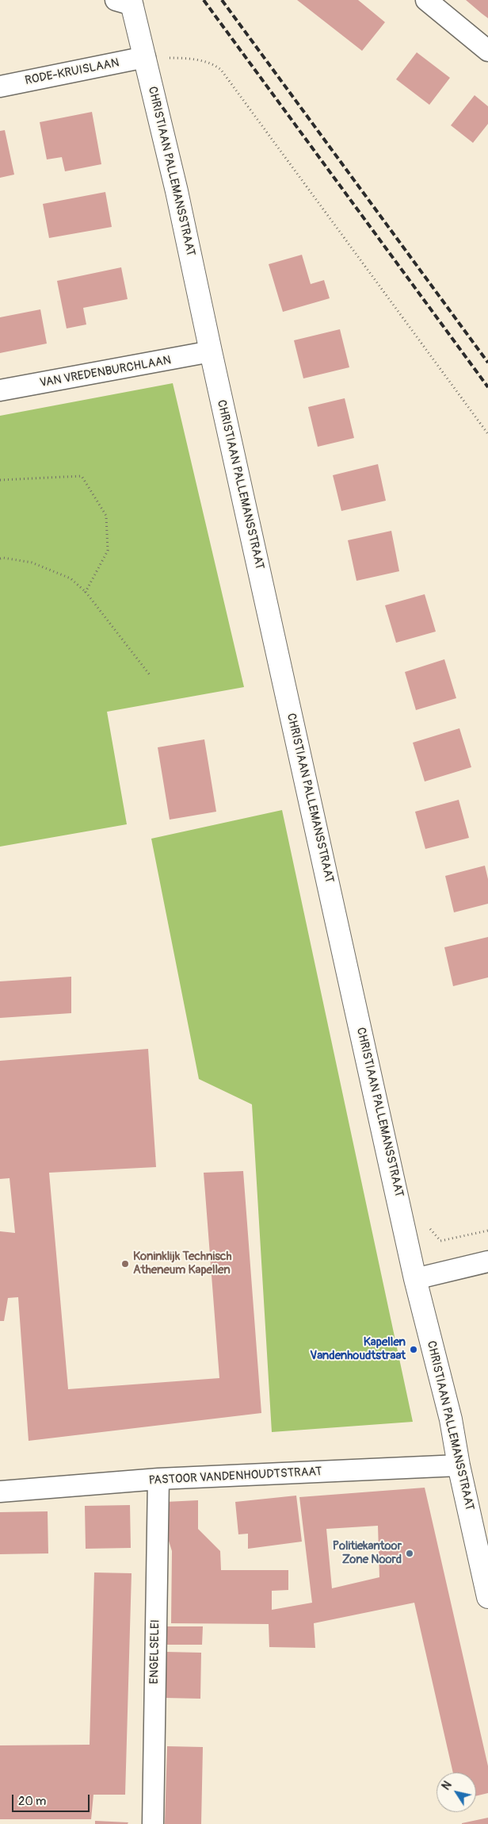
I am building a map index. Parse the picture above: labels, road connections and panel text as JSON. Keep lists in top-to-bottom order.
{
  "streets": {
    "street": [
      "RODE-KRUISLAAN",
      "CHRISTIAAN PALLEMANSSTRAAT",
      "VAN VREDENBURCHLAAN",
      "PASTOOR VANDENHOUDTSTRAAT",
      "ENGELSELEI"
    ]
  },
  "crossings": [
    ["RODE-KRUISLAAN", "CHRISTIAAN PALLEMANSSTRAAT"],
    ["CHRISTIAAN PALLEMANSSTRAAT", "VAN VREDENBURCHLAAN"],
    ["CHRISTIAAN PALLEMANSSTRAAT", "PASTOOR VANDENHOUDTSTRAAT"],
    ["PASTOOR VANDENHOUDTSTRAAT", "ENGELSELEI"]
  ],
  "places": ["Koninklijk Technisch Atheneum Kapellen", "Kapellen Vandenhoudtstraat", "Politiekantoor Zone Noord"],
  "scale_bar": "20 m",
  "north": "top left"
}
